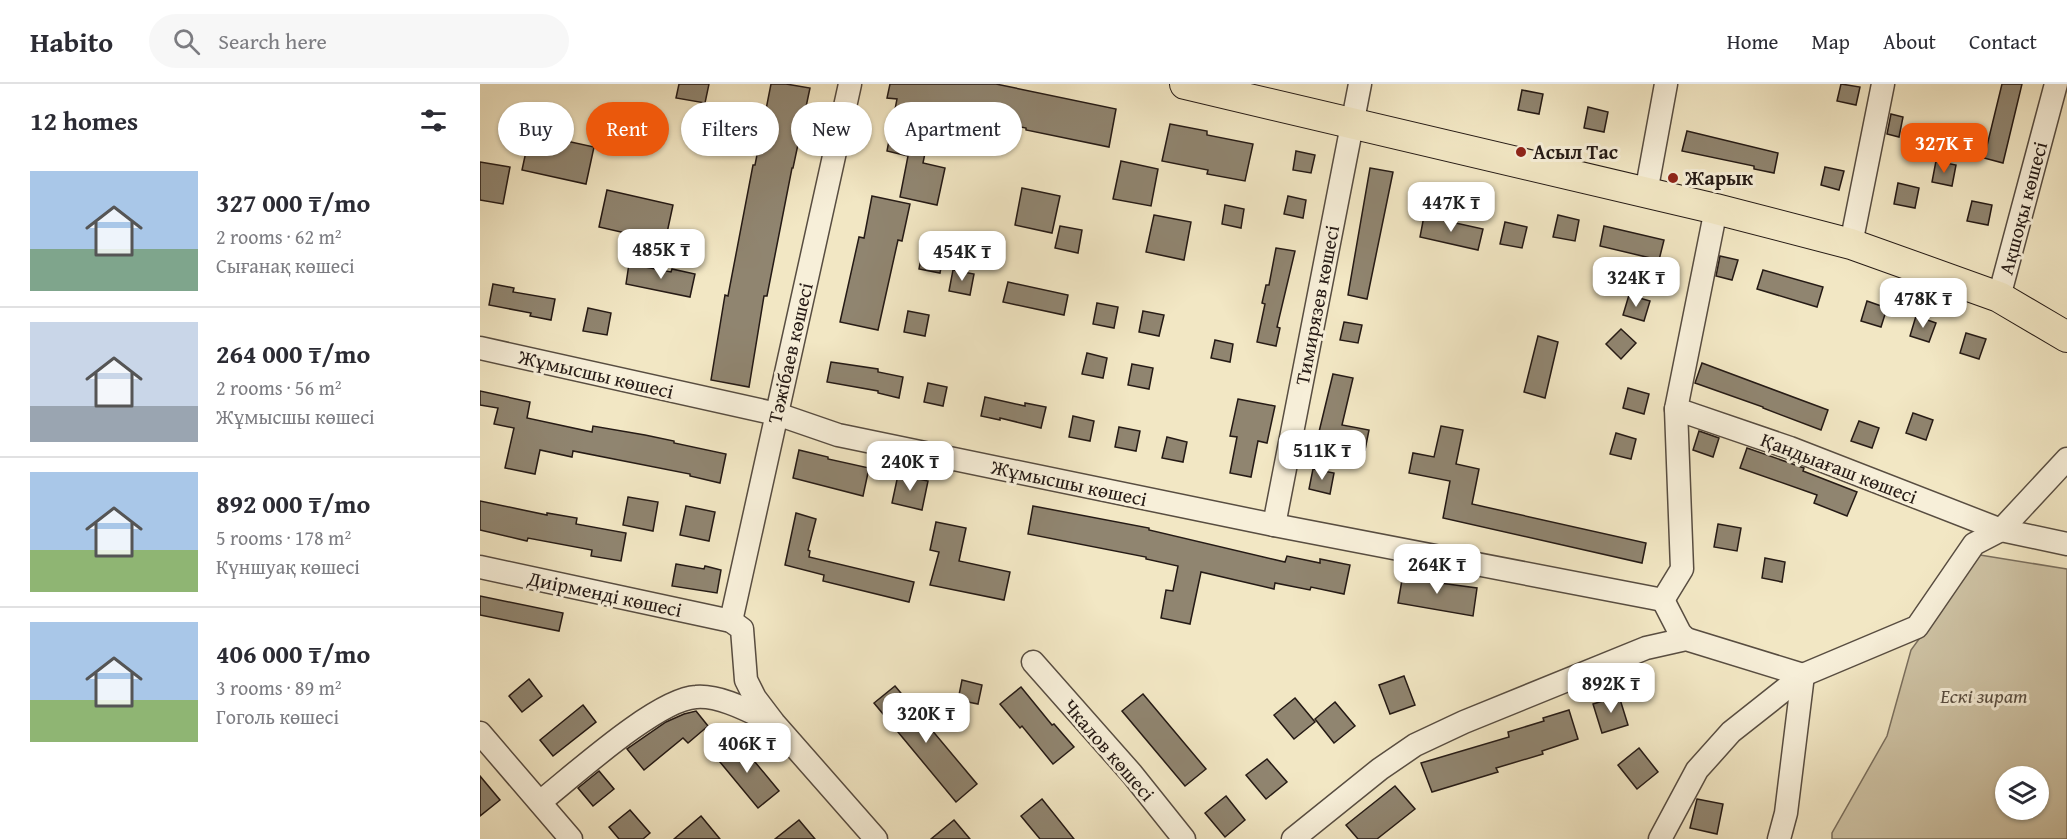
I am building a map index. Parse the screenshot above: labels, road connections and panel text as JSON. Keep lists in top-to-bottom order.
{
  "streets": {
    "street": [
      "Ақшоқы көшесі",
      "Тимирязев көшесі",
      "Тәжібаев көшесі",
      "Жұмысшы көшесі",
      "Қандыағаш көшесі",
      "Диірменді көшесі",
      "Чкалов көшесі"
    ]
  },
  "crossings": [
    ["Тимирязев көшесі", "Жұмысшы көшесі"],
    ["Тәжібаев көшесі", "Жұмысшы көшесі"],
    ["Тәжібаев көшесі", "Диірменді көшесі"]
  ],
  "parks": ["Ескі зират"],
  "places": ["Асыл Тас", "Жарык"],
  "page": {
    "header": "Habito",
    "search": "Search here",
    "nav": [
      "Home",
      "Map",
      "About",
      "Contact"
    ],
    "heading": "12 homes",
    "chip": [
      "Buy",
      "Rent",
      "Filters",
      "New",
      "Apartment"
    ],
    "price": [
      "327K ₸",
      "447K ₸",
      "485K ₸",
      "454K ₸",
      "324K ₸",
      "478K ₸",
      "511K ₸",
      "240K ₸",
      "264K ₸",
      "892K ₸",
      "320K ₸",
      "406K ₸"
    ],
    "list": [
      {
        "name": "327 000 ₸/mo",
        "note": "2 rooms · 62 m² · Сығанақ көшесі"
      },
      {
        "name": "264 000 ₸/mo",
        "note": "2 rooms · 56 m² · Жұмысшы көшесі"
      },
      {
        "name": "892 000 ₸/mo",
        "note": "5 rooms · 178 m² · Күншуақ көшесі"
      },
      {
        "name": "406 000 ₸/mo",
        "note": "3 rooms · 89 m² · Гоголь көшесі"
      }
    ]
  }
}
